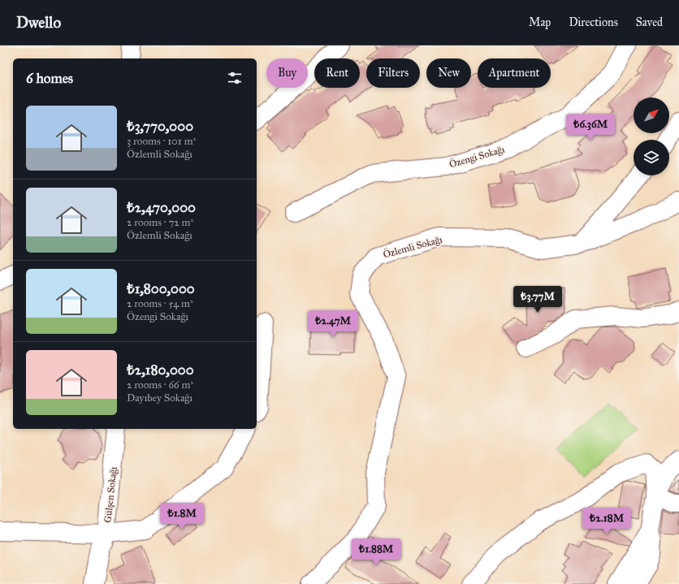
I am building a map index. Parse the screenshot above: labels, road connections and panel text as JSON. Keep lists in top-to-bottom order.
{
  "streets": {
    "street": ["Özengi Sokağı", "Özlemli Sokağı", "Gülşen Sokağı"]
  },
  "north": "top right",
  "page": {
    "header": "Dwello",
    "nav": ["Map", "Directions", "Saved"],
    "chip": [
      "Buy",
      "Rent",
      "Filters",
      "New",
      "Apartment"
    ],
    "heading": "6 homes",
    "list": [
      {
        "name": "₺3,770,000",
        "note": "3 rooms · 101 m² · Özlemli Sokağı"
      },
      {
        "name": "₺2,470,000",
        "note": "2 rooms · 72 m² · Özlemli Sokağı"
      },
      {
        "name": "₺1,800,000",
        "note": "2 rooms · 54 m² · Özengi Sokağı"
      },
      {
        "name": "₺2,180,000",
        "note": "2 rooms · 66 m² · Dayıbey Sokağı"
      }
    ],
    "price": [
      "₺6.36M",
      "₺3.77M",
      "₺2.47M",
      "₺1.8M",
      "₺2.18M",
      "₺1.88M"
    ]
  }
}
